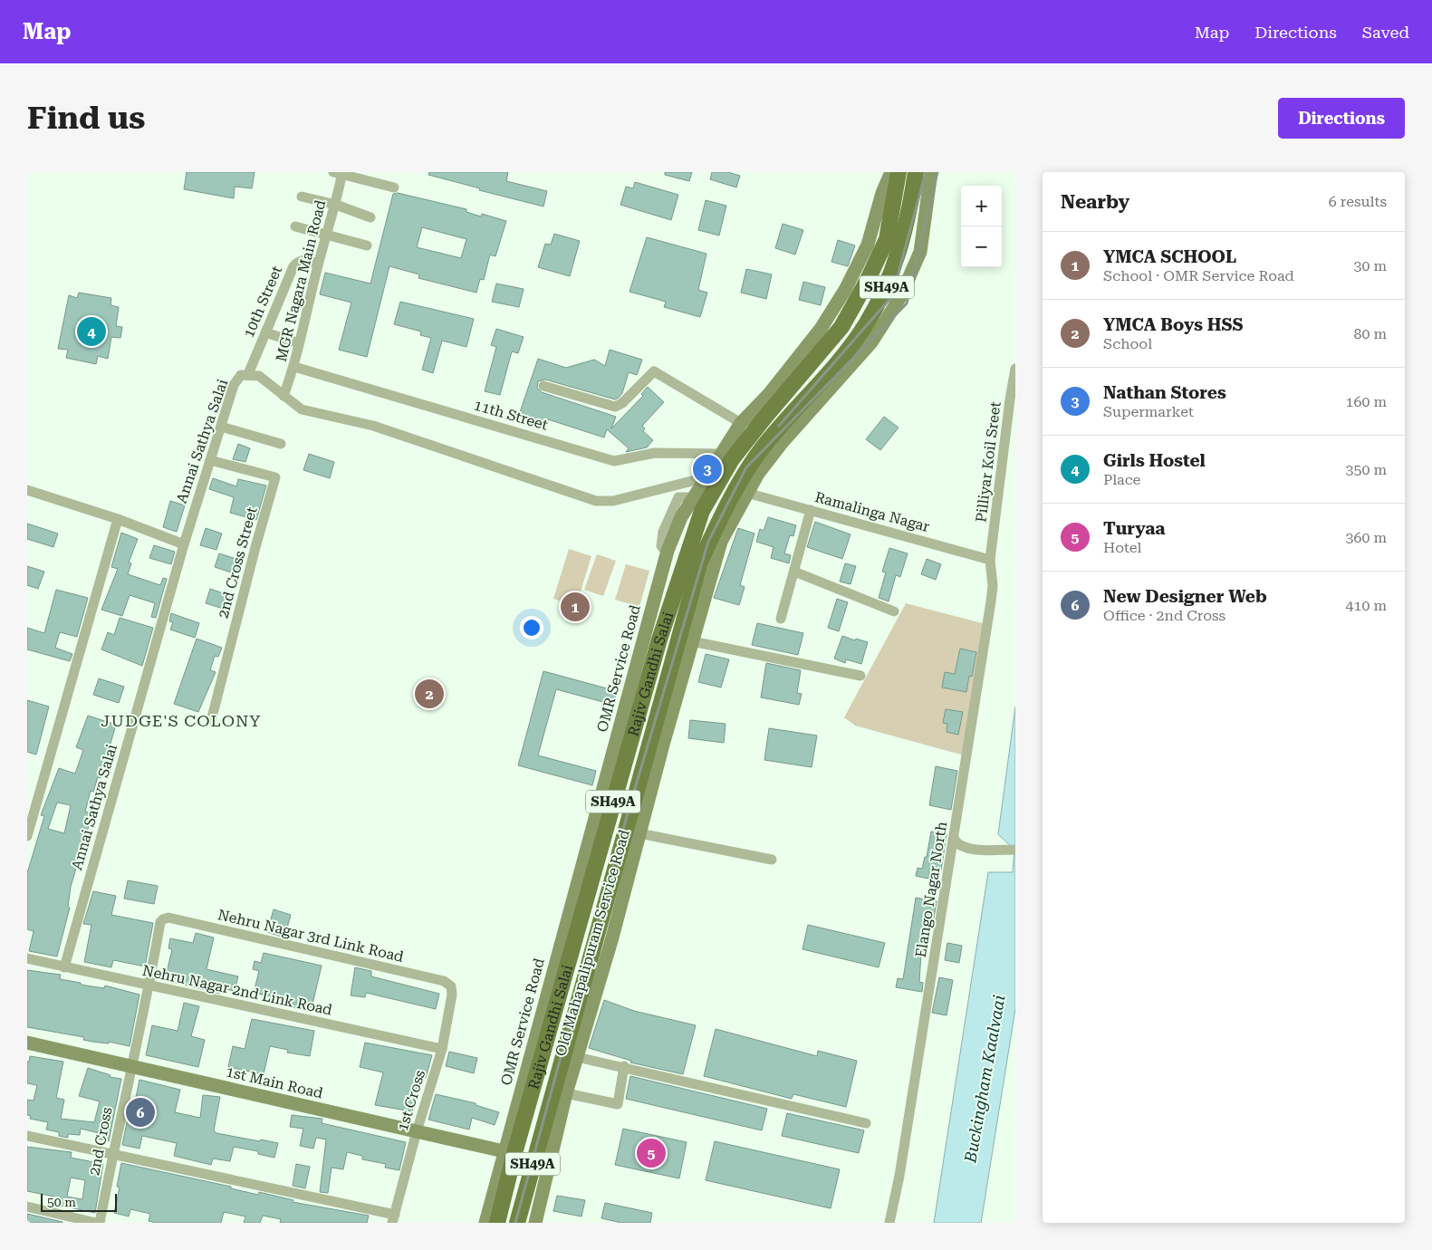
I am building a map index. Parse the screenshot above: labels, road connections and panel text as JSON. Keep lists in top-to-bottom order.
{
  "streets": {
    "main road": ["SH49A", "Rajiv Gandhi Salai"],
    "street": [
      "MGR Nagara Main Road",
      "10th Street",
      "11th Street",
      "Annai Sathya Salai",
      "Pilliyar Koil Sreet",
      "Ramalinga Nagar",
      "2nd Cross Street",
      "OMR Service Road",
      "Elango Nagar North",
      "Nehru Nagar 3rd Link Road",
      "Old Mahapalipuram Service Road",
      "Nehru Nagar 2nd Link Road",
      "1st Main Road",
      "1st Cross",
      "2nd Cross"
    ]
  },
  "crossings": [
    ["MGR Nagara Main Road", "10th Street"],
    ["MGR Nagara Main Road", "11th Street"],
    ["MGR Nagara Main Road", "Annai Sathya Salai"],
    ["10th Street", "Annai Sathya Salai"],
    ["11th Street", "OMR Service Road"],
    ["Annai Sathya Salai", "2nd Cross Street"],
    ["Annai Sathya Salai", "OMR Service Road"],
    ["Annai Sathya Salai", "Nehru Nagar 2nd Link Road"],
    ["Pilliyar Koil Sreet", "Ramalinga Nagar"],
    ["Pilliyar Koil Sreet", "Elango Nagar North"],
    ["Ramalinga Nagar", "Rajiv Gandhi Salai"],
    ["Ramalinga Nagar", "Elango Nagar North"],
    ["Ramalinga Nagar", "Old Mahapalipuram Service Road"],
    ["OMR Service Road", "Rajiv Gandhi Salai"],
    ["Rajiv Gandhi Salai", "Old Mahapalipuram Service Road"],
    ["Rajiv Gandhi Salai", "1st Main Road"],
    ["Nehru Nagar 3rd Link Road", "Nehru Nagar 2nd Link Road"],
    ["Nehru Nagar 3rd Link Road", "1st Cross"],
    ["Nehru Nagar 3rd Link Road", "2nd Cross"],
    ["Nehru Nagar 2nd Link Road", "1st Cross"],
    ["Nehru Nagar 2nd Link Road", "2nd Cross"],
    ["1st Main Road", "1st Cross"],
    ["1st Main Road", "2nd Cross"]
  ],
  "districts": ["JUDGE'S COLONY"],
  "water": ["Buckingham Kaalvaai"],
  "scale_bar": "50 m",
  "page": {
    "header": "Map",
    "nav": ["Map", "Directions", "Saved"],
    "buttons": "Directions",
    "title": "Find us",
    "heading": ["Nearby", "6 results"],
    "map_buttons": ["+", "−"],
    "list": [
      {
        "mark": "1",
        "name": "YMCA SCHOOL",
        "note": "School · OMR Service Road",
        "value": "30 m"
      },
      {
        "mark": "2",
        "name": "YMCA Boys HSS",
        "note": "School",
        "value": "80 m"
      },
      {
        "mark": "3",
        "name": "Nathan Stores",
        "note": "Supermarket",
        "value": "160 m"
      },
      {
        "mark": "4",
        "name": "Girls Hostel",
        "note": "Place",
        "value": "350 m"
      },
      {
        "mark": "5",
        "name": "Turyaa",
        "note": "Hotel",
        "value": "360 m"
      },
      {
        "mark": "6",
        "name": "New Designer Web",
        "note": "Office · 2nd Cross",
        "value": "410 m"
      }
    ],
    "pins": [
      "4",
      "3",
      "1",
      "2",
      "6",
      "5"
    ],
    "scale": "50 m"
  }
}
